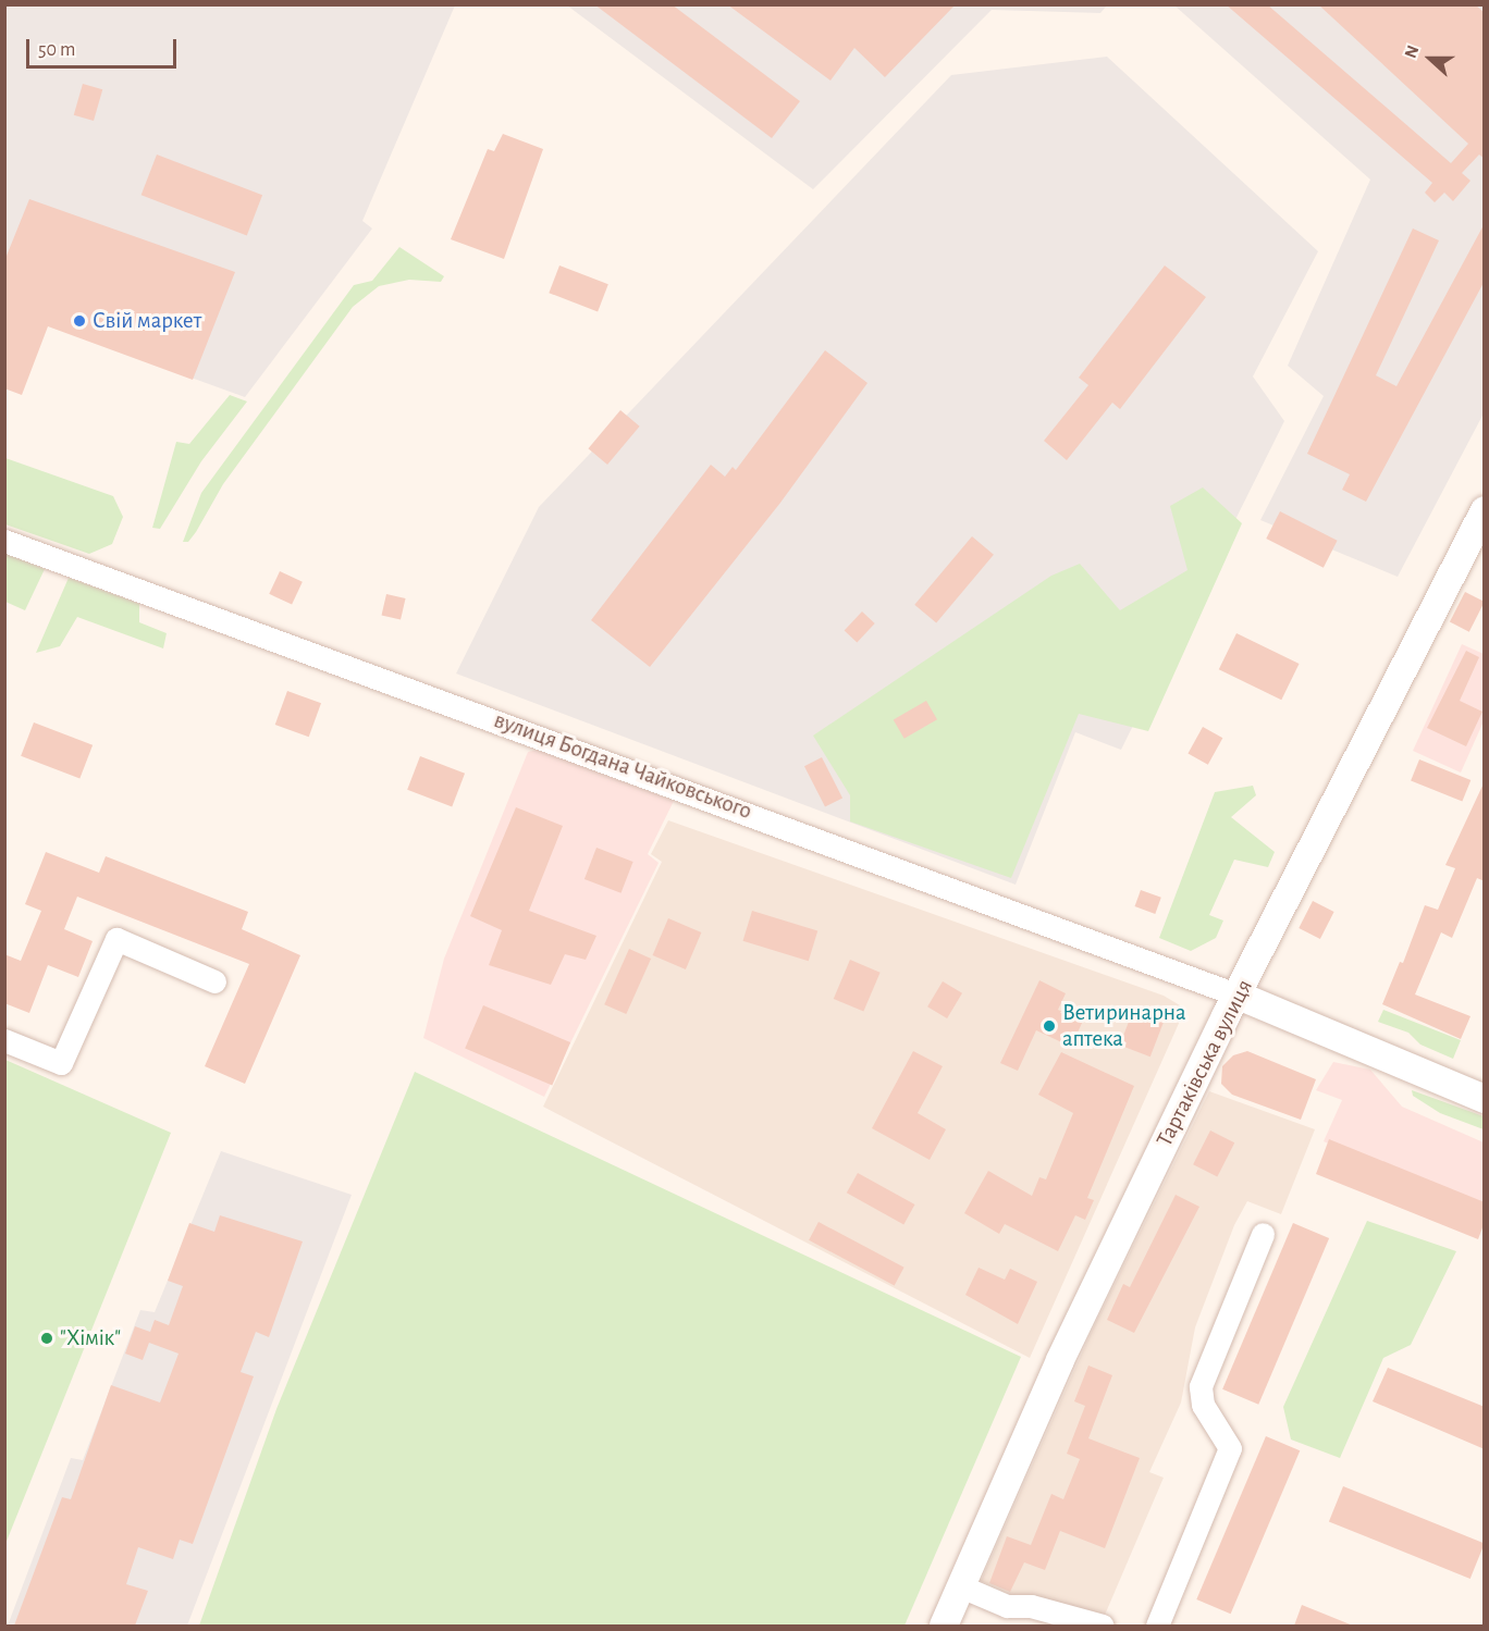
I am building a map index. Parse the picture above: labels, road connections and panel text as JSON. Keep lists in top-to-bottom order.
{
  "streets": {
    "street": ["вулиця Богдана Чайковського", "Тартаківська вулиця"]
  },
  "crossings": [
    ["вулиця Богдана Чайковського", "Тартаківська вулиця"]
  ],
  "places": ["Свiй маркет", "Ветиринарна аптека", "\"Хімік\""],
  "scale_bar": "50 m",
  "north": "left"
}
